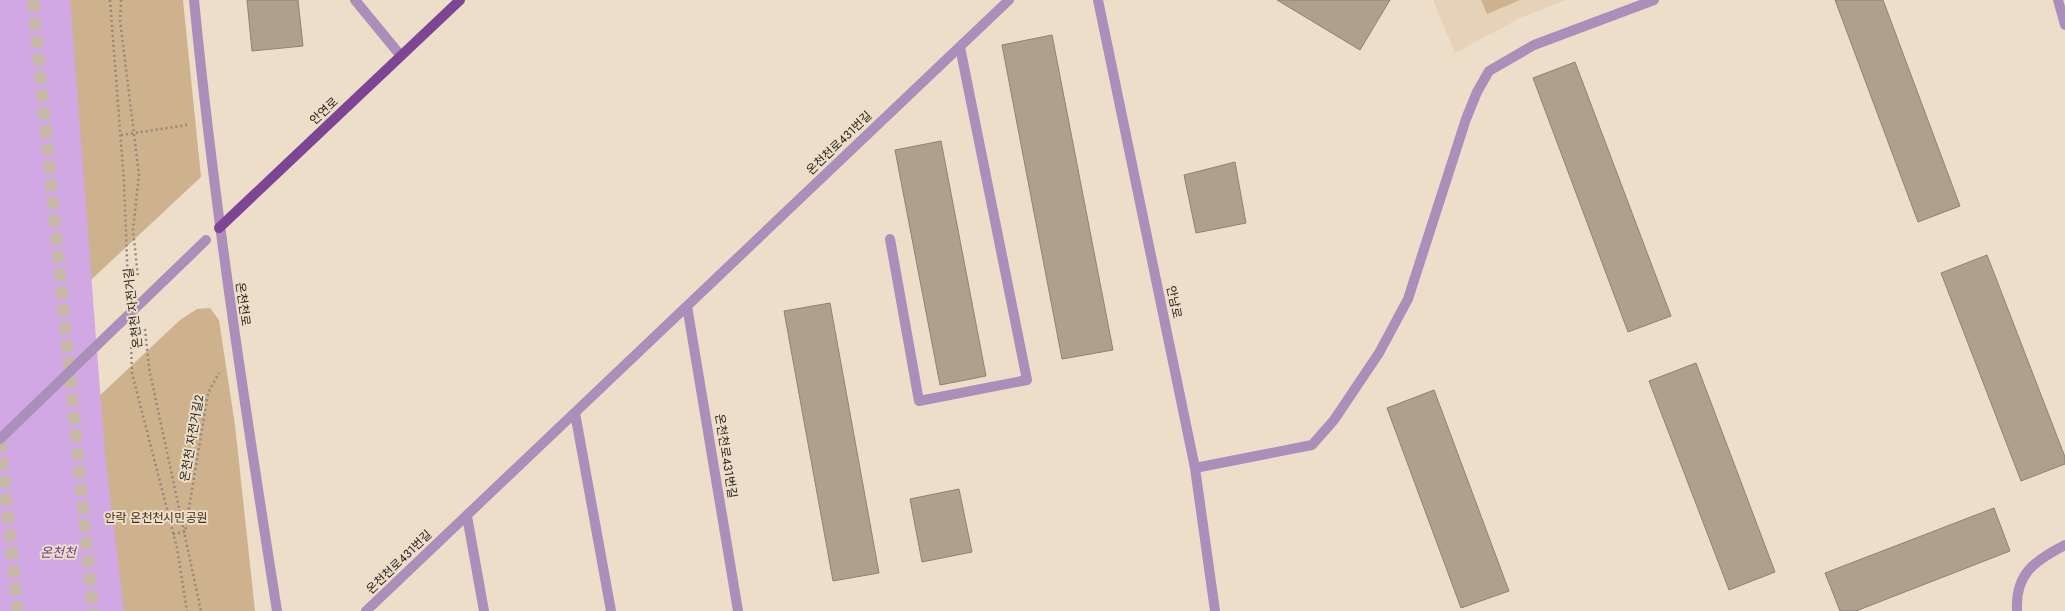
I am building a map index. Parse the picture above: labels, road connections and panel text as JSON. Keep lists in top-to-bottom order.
{
  "streets": {
    "main road": ["안연로"],
    "street": ["온천천로431번길", "안남로", "온천천로"],
    "path": ["온천천 자전거길", "온천천 자전거길2"]
  },
  "crossings": [
    ["안연로", "온천천로"],
    ["온천천로", "온천천 자전거길2"],
    ["온천천 자전거길", "온천천 자전거길2"]
  ],
  "water": ["온천천"],
  "parks": ["안락 온천천시민공원"]
}
